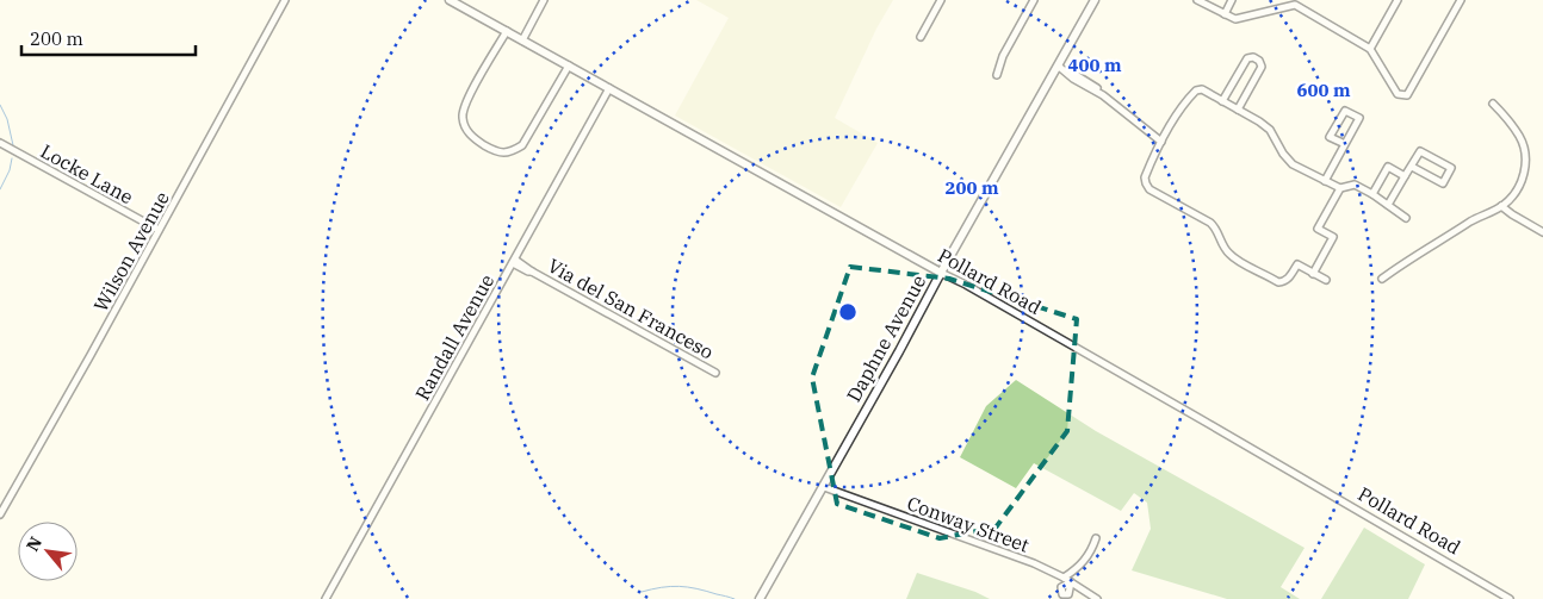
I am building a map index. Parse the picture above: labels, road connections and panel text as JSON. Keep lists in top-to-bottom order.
{
  "streets": {
    "street": [
      "Locke Lane",
      "Wilson Avenue",
      "Pollard Road",
      "Via del San Franceso",
      "Randall Avenue",
      "Daphne Avenue",
      "Conway Street"
    ]
  },
  "crossings": [
    ["Locke Lane", "Wilson Avenue"],
    ["Pollard Road", "Randall Avenue"],
    ["Pollard Road", "Daphne Avenue"],
    ["Via del San Franceso", "Randall Avenue"],
    ["Daphne Avenue", "Conway Street"]
  ],
  "scale_bar": "200 m",
  "north": "top left",
  "rings": ["400 m", "600 m", "200 m"]
}
